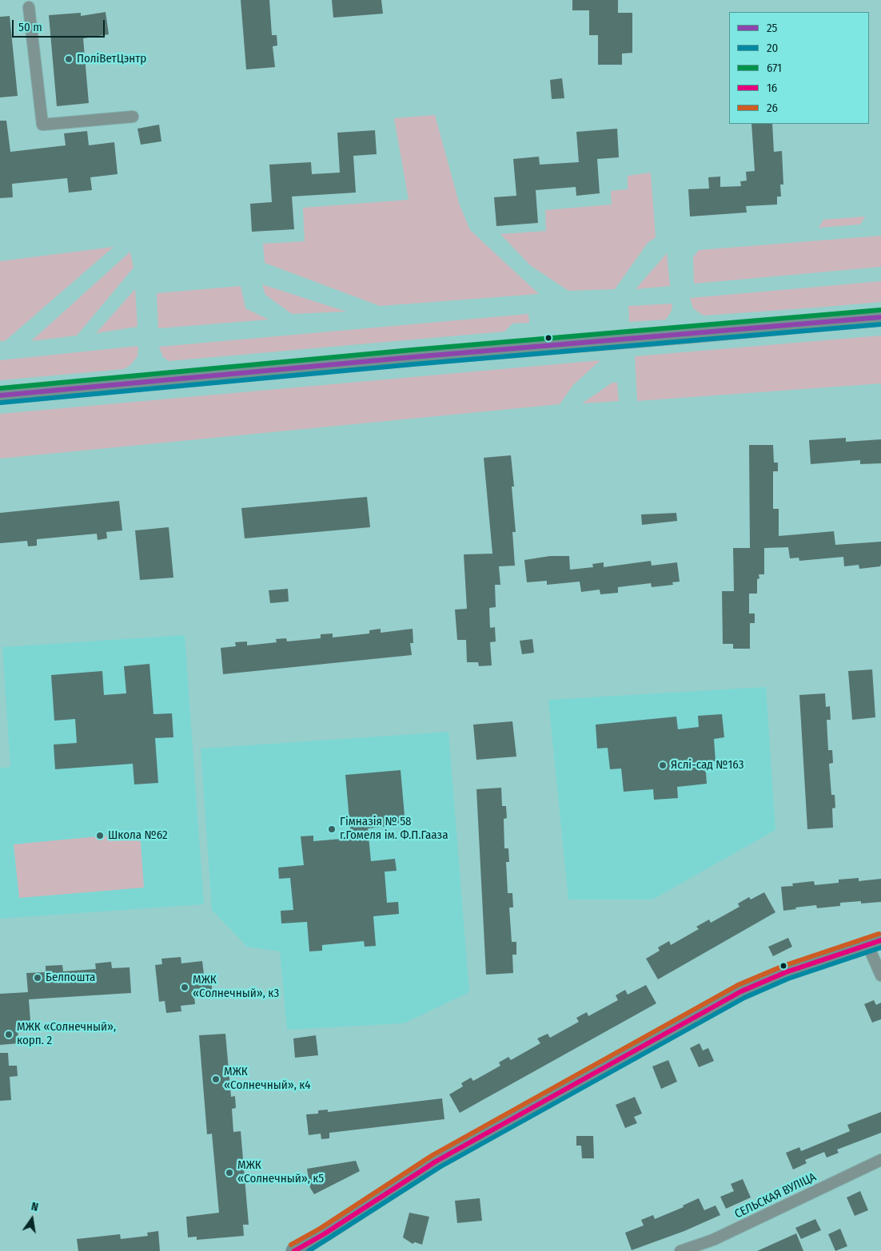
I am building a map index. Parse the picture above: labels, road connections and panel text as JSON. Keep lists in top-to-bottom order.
{
  "streets": {
    "street": ["СЕЛЬСКАЯ ВУЛІЦА"]
  },
  "places": [
    "ПоліВетЦэнтр",
    "Яслі-сад №163",
    "Гімназія № 58 г.Гомеля ім. Ф.П.Гааза",
    "Школа №62",
    "Белпошта",
    "МЖК «Солнечный», к3",
    "МЖК «Солнечный», корп. 2",
    "МЖК «Солнечный», к4",
    "МЖК «Солнечный», к5"
  ],
  "lines": [
    "transit line 671",
    "transit line 25",
    "transit line 20",
    "transit line 26",
    "transit line 16"
  ],
  "legend": [
    "25",
    "20",
    "671",
    "16",
    "26"
  ],
  "scale_bar": "50 m",
  "north": "top"
}
